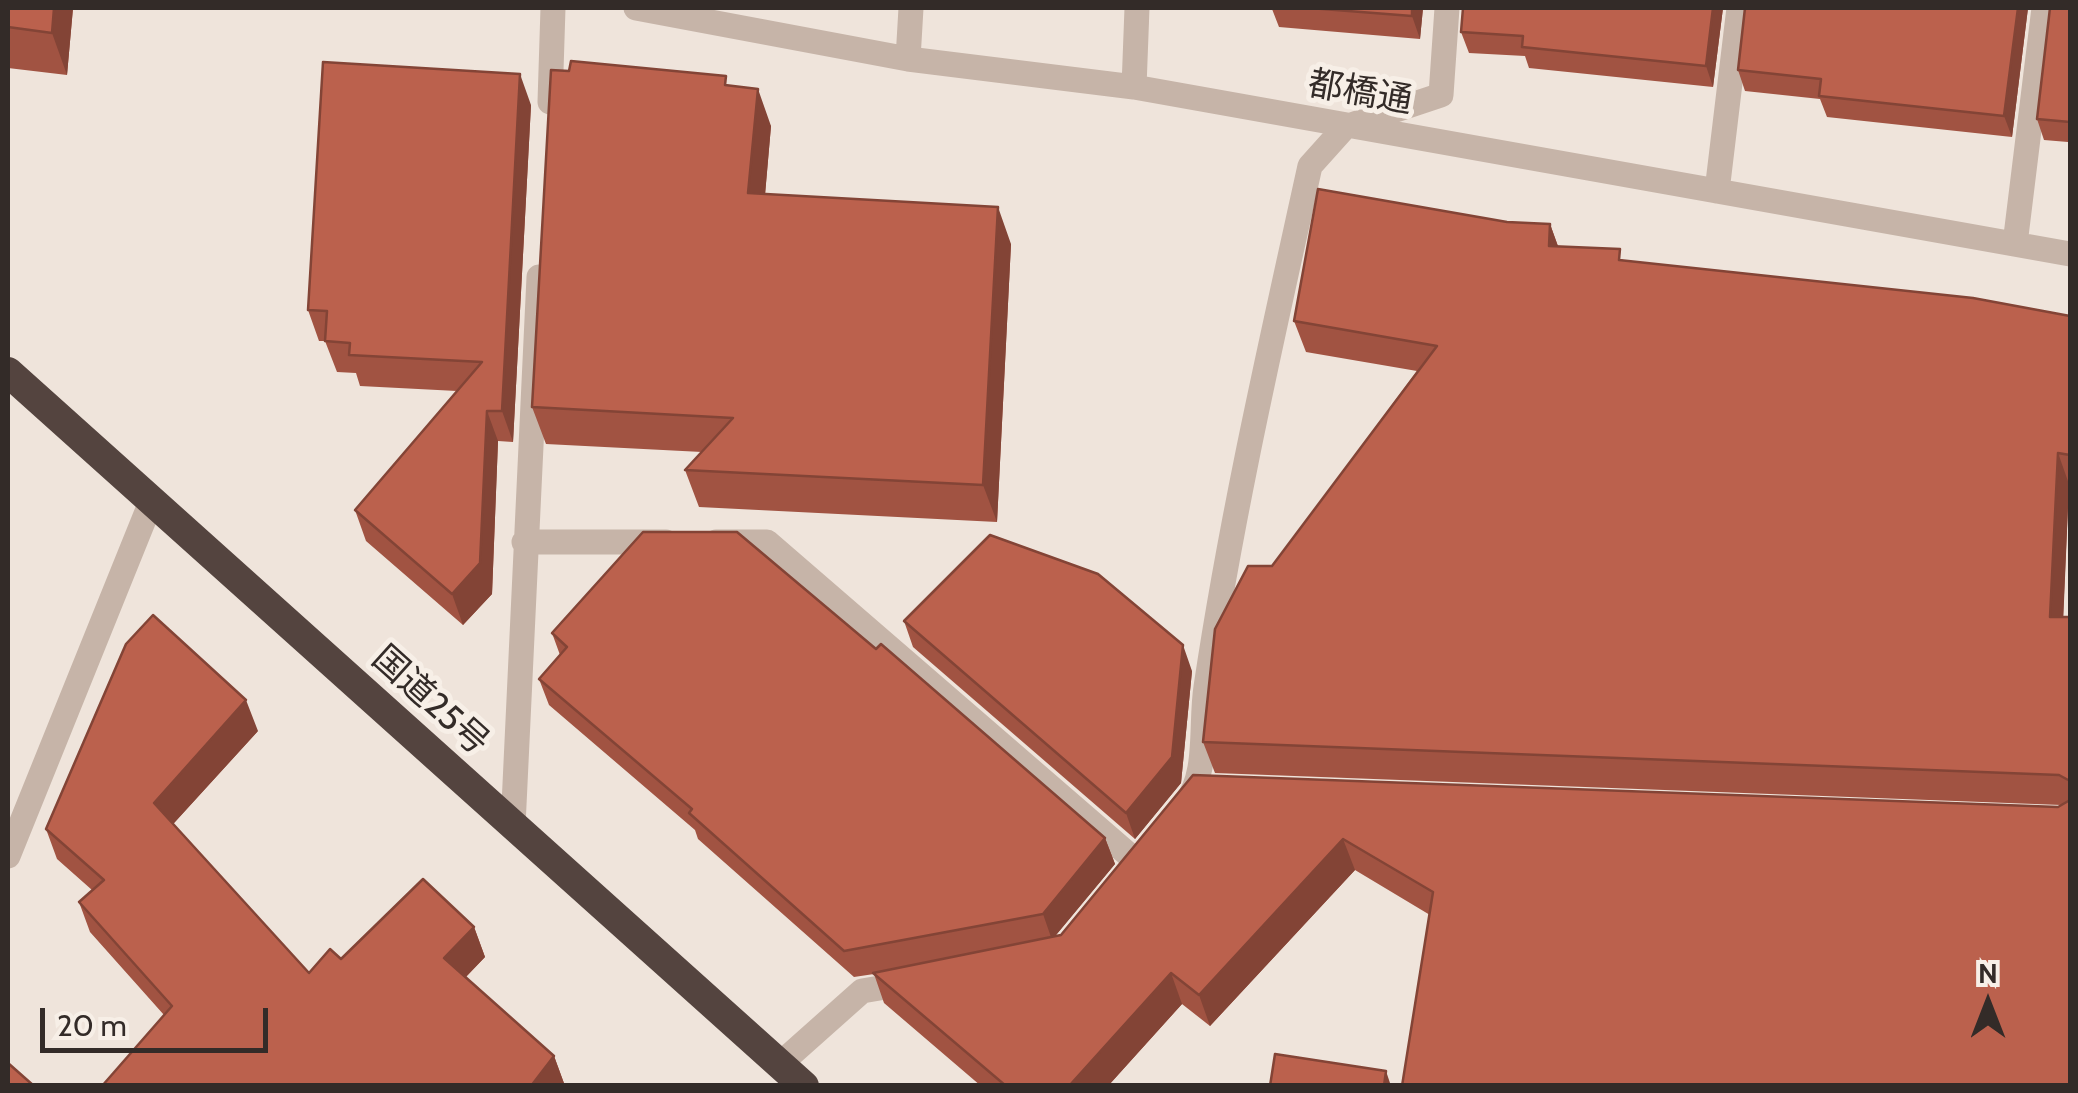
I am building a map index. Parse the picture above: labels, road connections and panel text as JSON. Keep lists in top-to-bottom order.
{
  "streets": {
    "highway": ["国道25号"],
    "street": ["都橋通"]
  },
  "scale_bar": "20 m",
  "north": "top"
}
